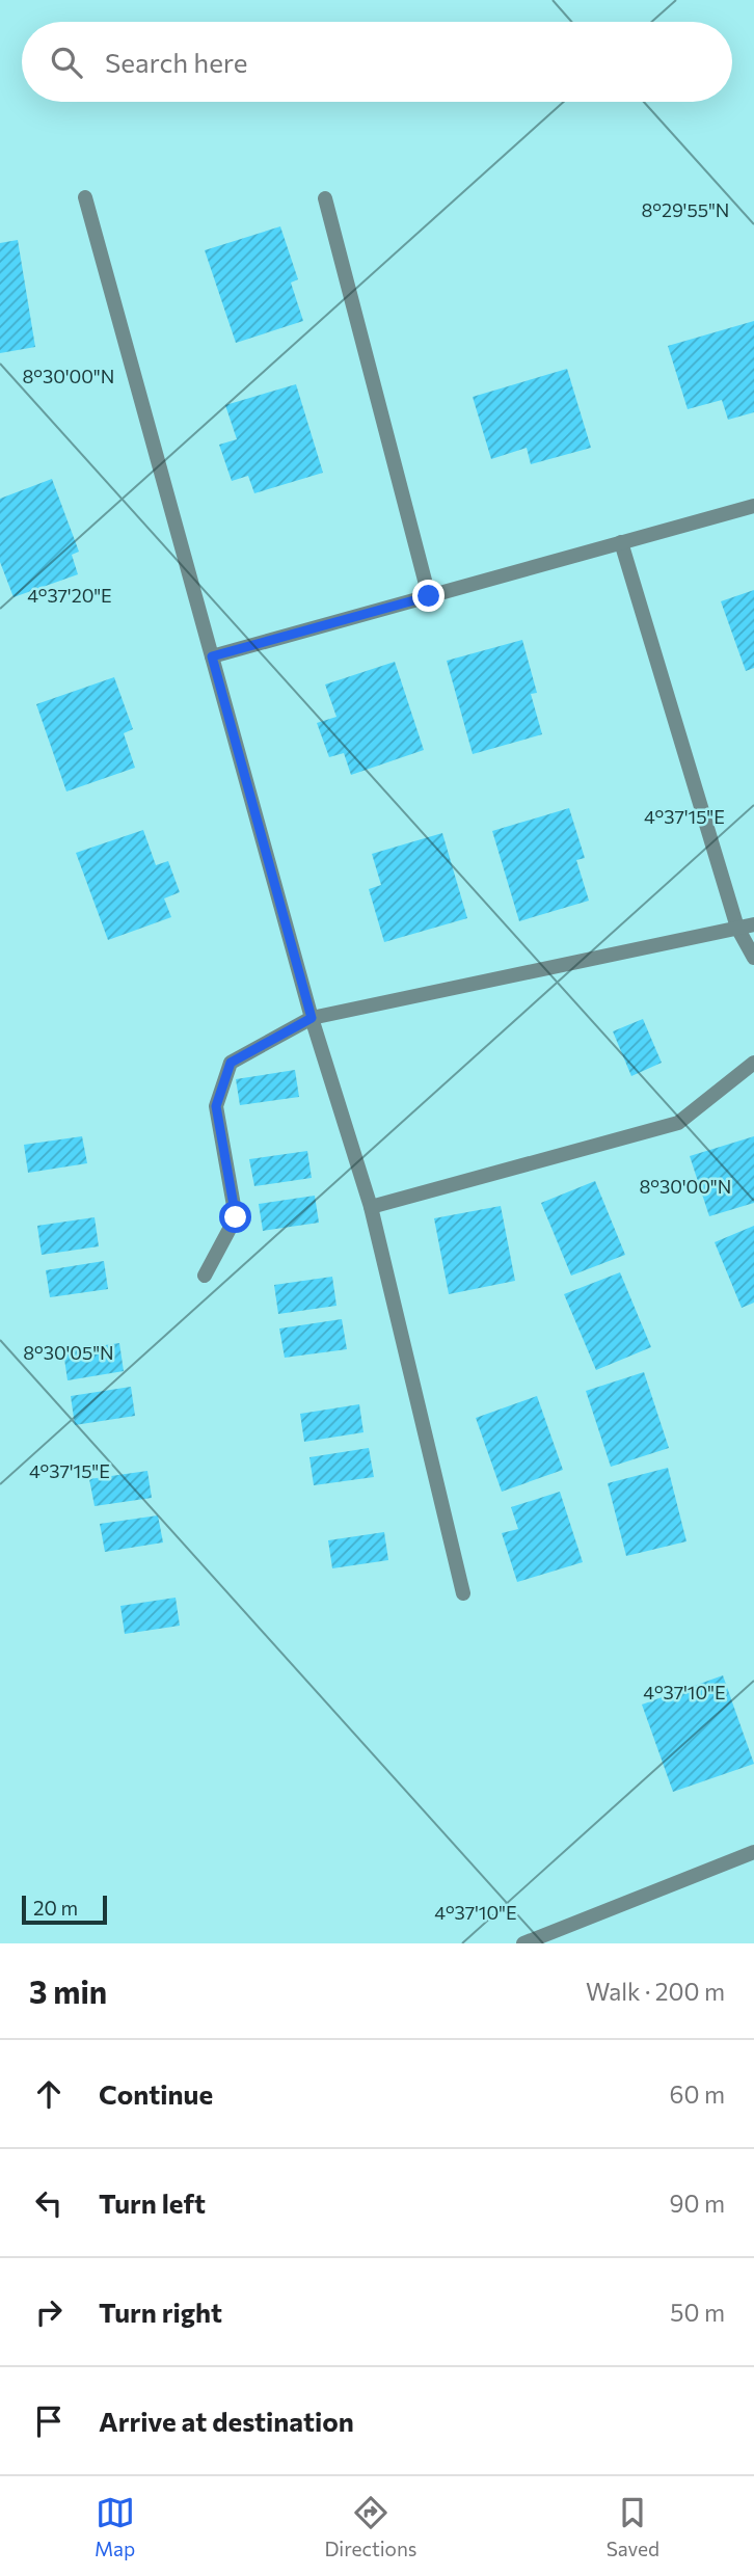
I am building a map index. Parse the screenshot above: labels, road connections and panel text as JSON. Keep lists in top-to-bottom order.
{
  "scale_bar": "20 m",
  "page": {
    "search": "Search here",
    "scale": "20 m",
    "heading": ["3 min", "Walk · 200 m"],
    "list": [
      ["Continue", "60 m"],
      ["Turn left", "90 m"],
      ["Turn right", "50 m"],
      "Arrive at destination"
    ],
    "nav": ["Map", "Directions", "Saved"]
  },
  "coordinates": [
    "8°29'55\"N",
    "8°30'00\"N",
    "4°37'20\"E",
    "4°37'15\"E",
    "8°30'05\"N",
    "4°37'10\"E"
  ]
}
